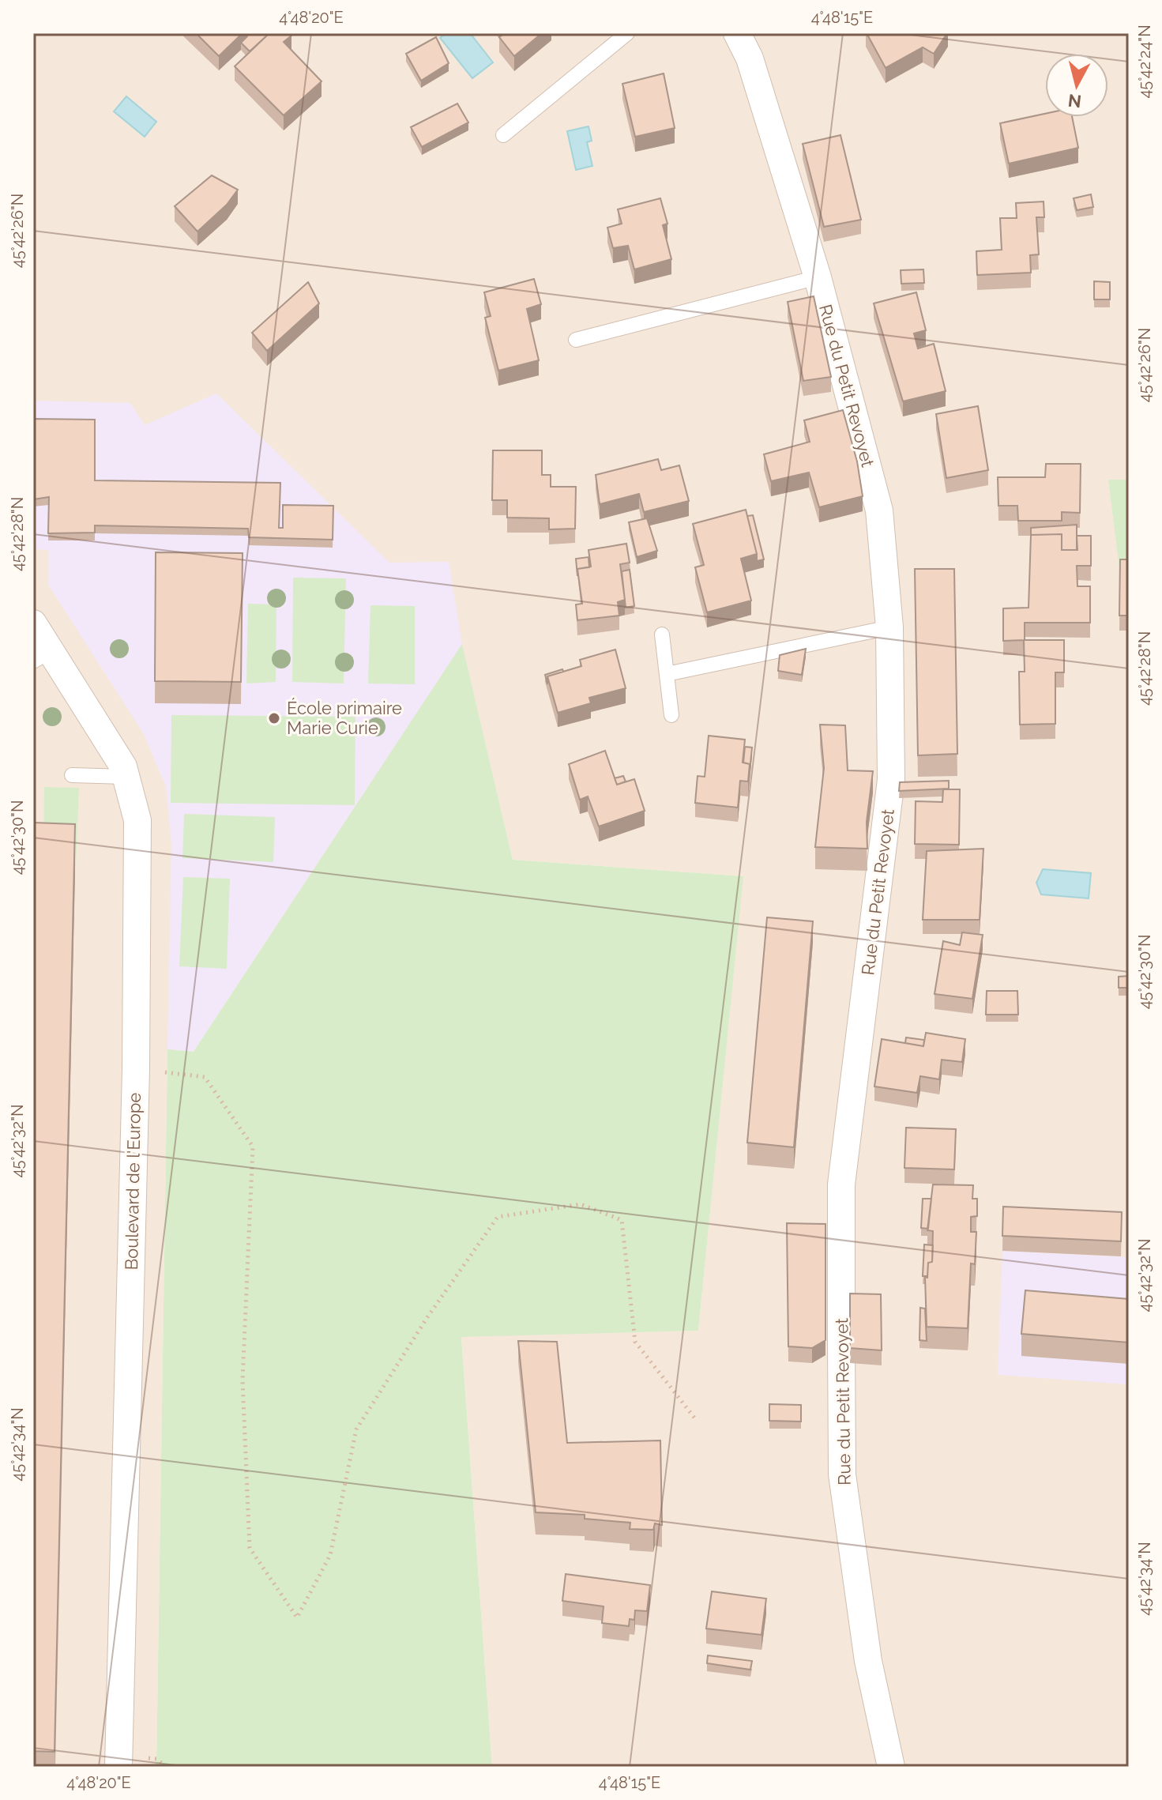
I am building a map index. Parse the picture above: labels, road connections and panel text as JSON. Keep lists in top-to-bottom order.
{
  "streets": {
    "street": ["Rue du Petit Revoyet", "Boulevard de l'Europe"]
  },
  "places": ["École primaire Marie Curie"],
  "north": "bottom",
  "coordinates": [
    "4°48'20\"E",
    "4°48'15\"E",
    "45°42'24\"N",
    "45°42'26\"N",
    "45°42'28\"N",
    "45°42'30\"N",
    "45°42'32\"N",
    "45°42'34\"N"
  ]
}
